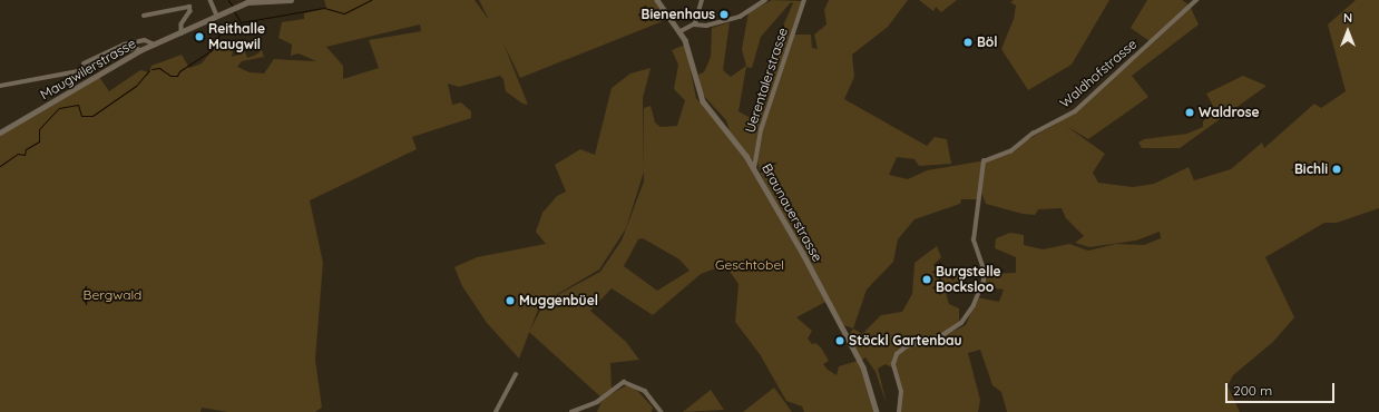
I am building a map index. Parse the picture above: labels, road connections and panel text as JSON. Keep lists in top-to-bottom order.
{
  "streets": {
    "street": [
      "Maugwilerstrasse",
      "Waldhofstrasse",
      "Uerentalerstrasse",
      "Braunauerstrasse"
    ]
  },
  "crossings": [
    ["Uerentalerstrasse", "Braunauerstrasse"]
  ],
  "parks": ["Geschtobel", "Bergwald"],
  "places": [
    "Bienenhaus",
    "Reithalle Maugwil",
    "Böl",
    "Waldrose",
    "Bichli",
    "Burgstelle Bocksloo",
    "Muggenbüel",
    "Stöckl Gartenbau"
  ],
  "scale_bar": "200 m",
  "north": "top"
}
